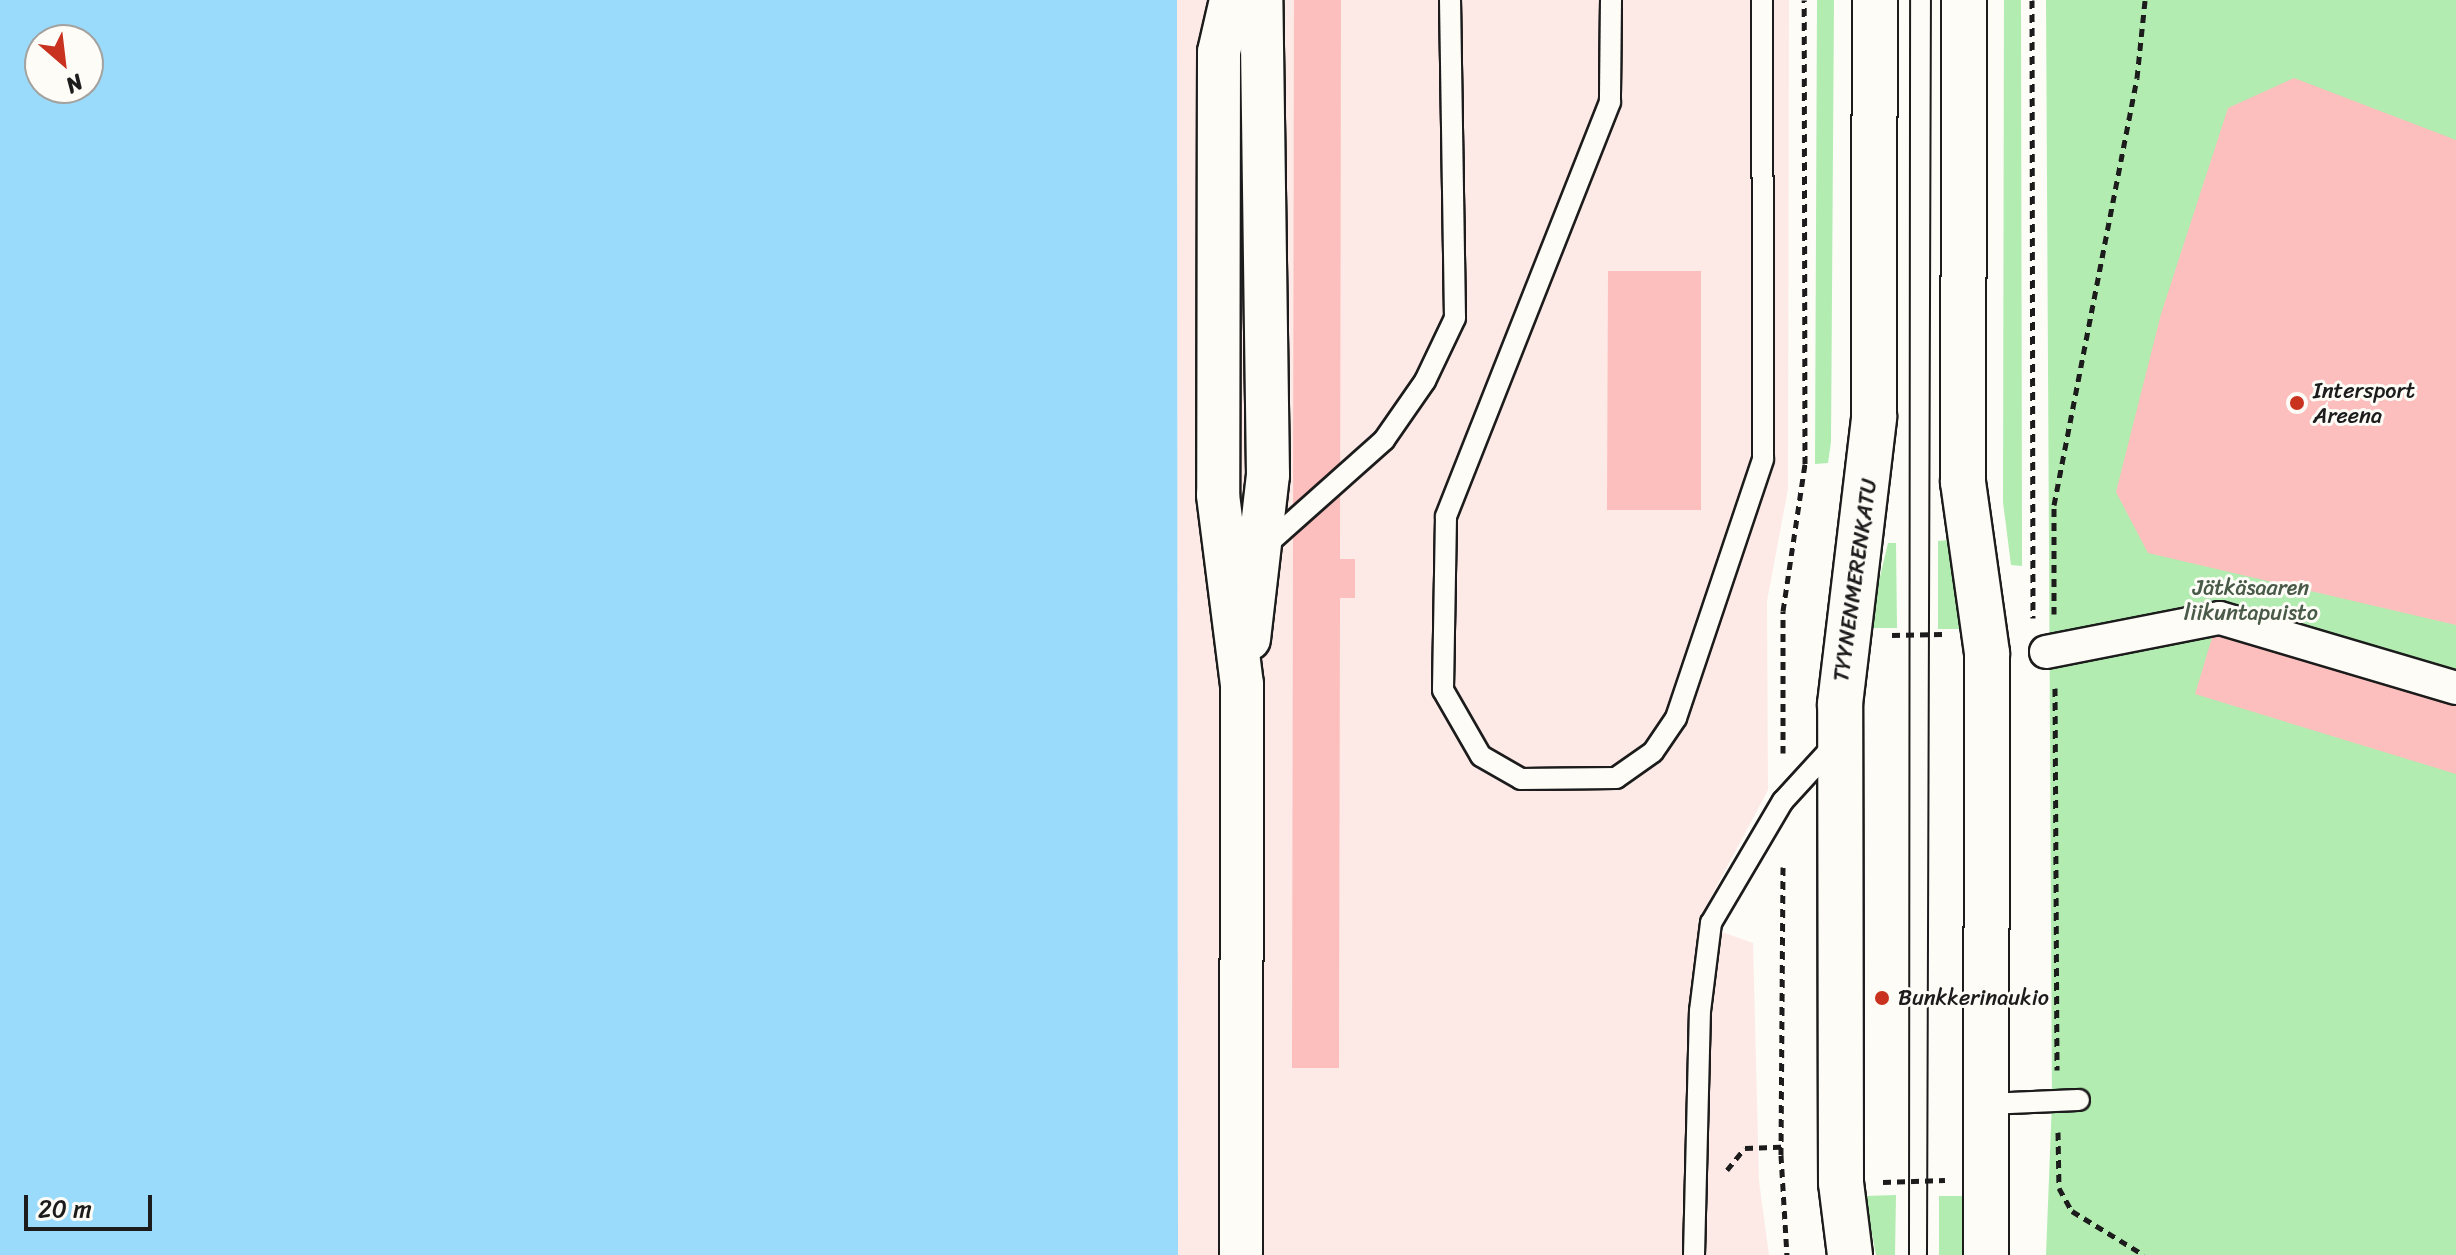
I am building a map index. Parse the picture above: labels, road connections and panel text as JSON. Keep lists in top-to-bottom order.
{
  "streets": {
    "main road": ["TYYNENMERENKATU"]
  },
  "parks": ["Jätkäsaaren liikuntapuisto"],
  "places": ["Intersport Areena", "Bunkkerinaukio"],
  "scale_bar": "20 m",
  "north": "bottom right"
}
